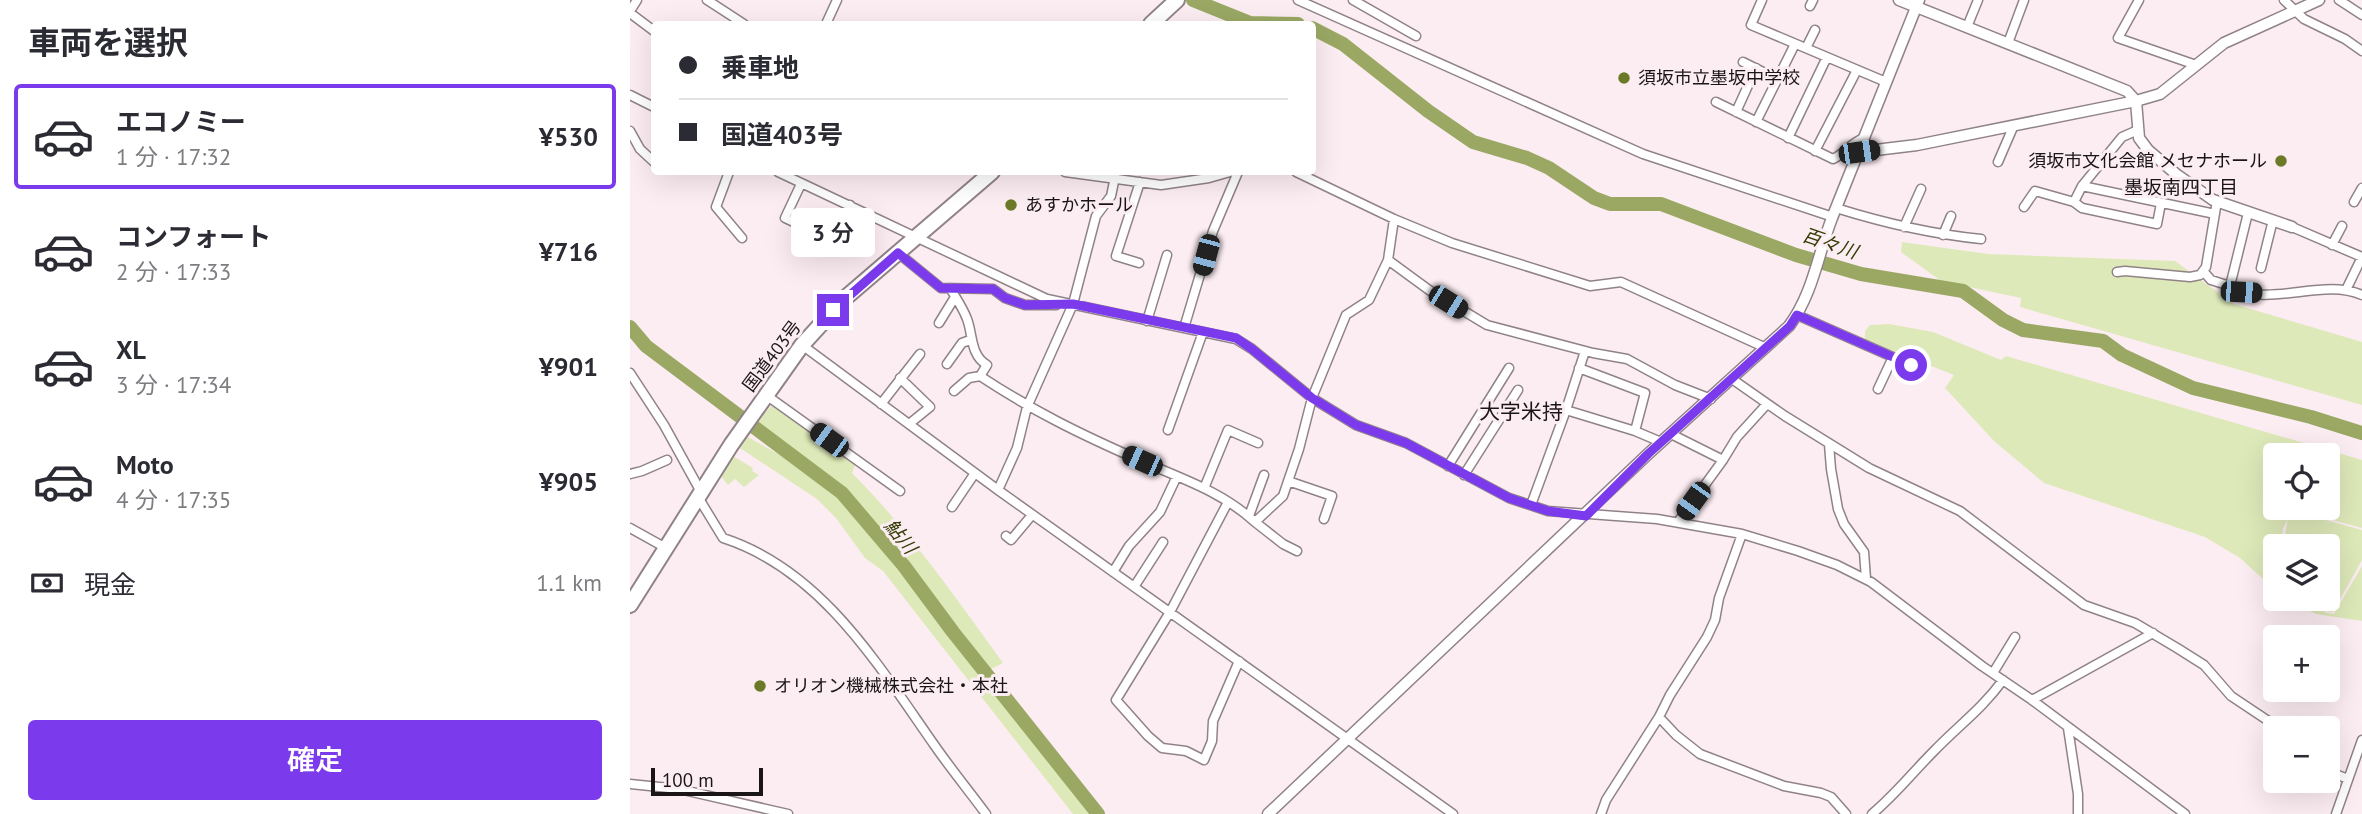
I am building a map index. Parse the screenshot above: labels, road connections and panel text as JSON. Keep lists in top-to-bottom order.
{
  "streets": {
    "highway": ["国道403号"]
  },
  "districts": ["墨坂南四丁目", "大字米持"],
  "water": ["百々川", "鮎川"],
  "places": [
    "須坂市立墨坂中学校",
    "須坂市文化会館 メセナホール",
    "あすかホール",
    "オリオン機械株式会社・本社"
  ],
  "scale_bar": "100 m",
  "page": {
    "heading": "車両を選択",
    "banner": ["乗車地", "国道403号"],
    "list": [
      {
        "name": "エコノミー",
        "note": "1 分 · 17:32",
        "value": "¥530"
      },
      {
        "name": "コンフォート",
        "note": "2 分 · 17:33",
        "value": "¥716"
      },
      {
        "name": "XL",
        "note": "3 分 · 17:34",
        "value": "¥901"
      },
      {
        "name": "Moto",
        "note": "4 分 · 17:35",
        "value": "¥905"
      }
    ],
    "bubble": "3 分",
    "map_buttons": ["+", "−"],
    "pay": ["現金", "1.1 km"],
    "buttons": "確定",
    "scale": "100 m"
  }
}
